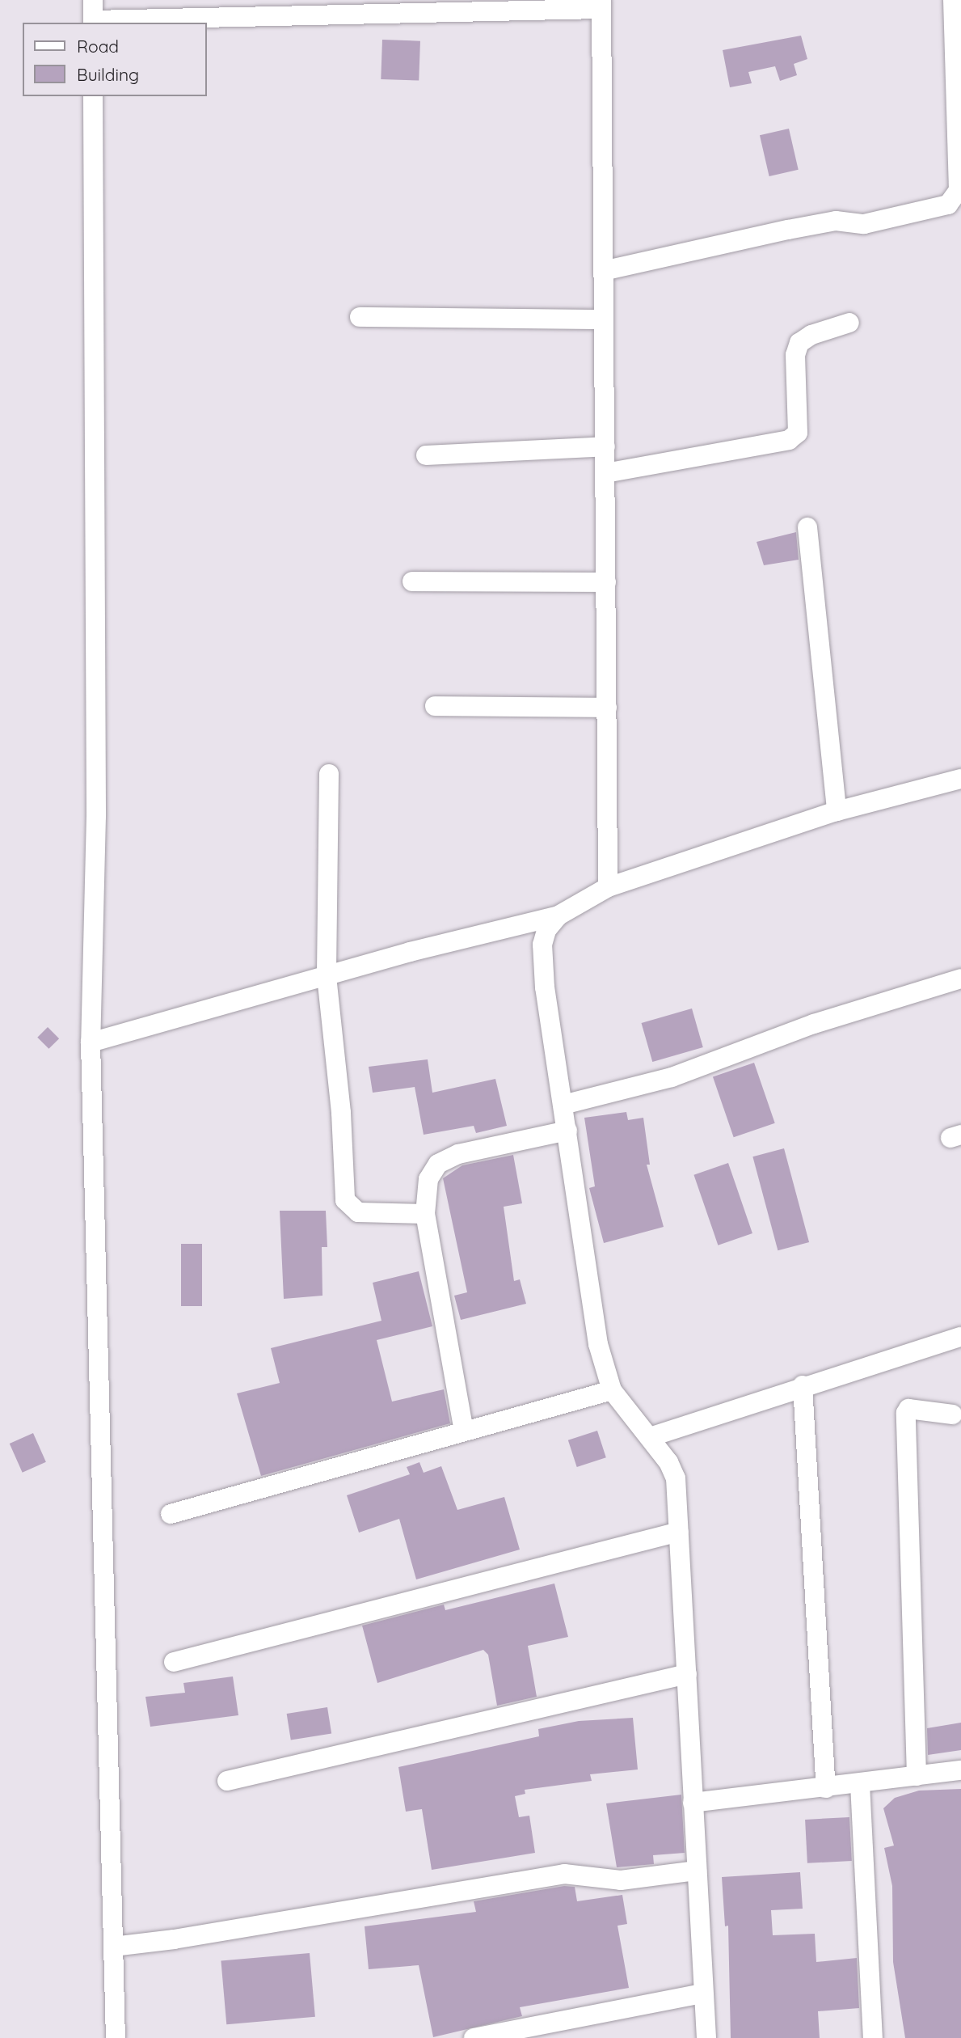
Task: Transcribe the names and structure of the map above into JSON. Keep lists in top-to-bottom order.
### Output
{
  "legend": ["Road", "Building"]
}
